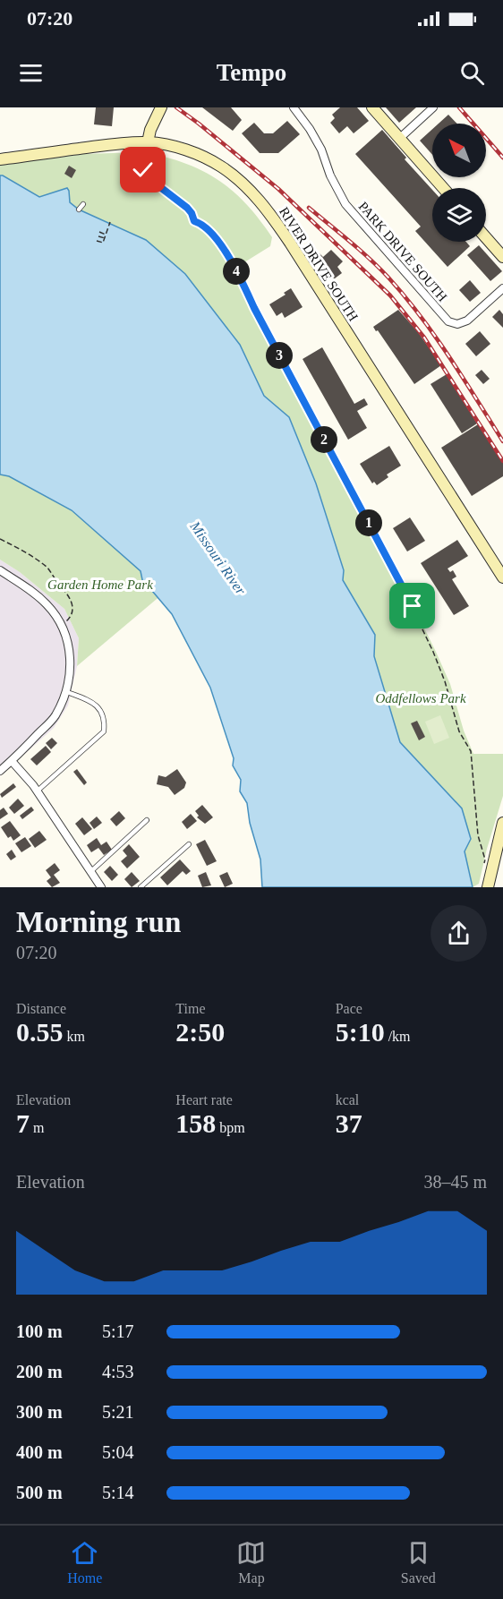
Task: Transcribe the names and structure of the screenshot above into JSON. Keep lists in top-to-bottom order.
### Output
{
  "streets": {
    "main road": ["RIVER DRIVE SOUTH"],
    "street": ["PARK DRIVE SOUTH"]
  },
  "water": ["Missouri River"],
  "parks": ["Garden Home Park", "Oddfellows Park"],
  "north": "top left",
  "page": {
    "status": "07:20",
    "header": "Tempo",
    "pins": [
      "4",
      "3",
      "2",
      "1"
    ],
    "heading": ["Morning run", "07:20"],
    "stats": [
      ["Distance", "0.55 km"],
      ["Time", "2:50"],
      ["Pace", "5:10 /km"],
      ["Elevation", "7 m"],
      ["Heart rate", "158 bpm"],
      ["kcal", "37"]
    ],
    "chart": ["Elevation", "38–45 m"],
    "list": [
      {
        "name": "100 m",
        "note": "5:17"
      },
      {
        "name": "200 m",
        "note": "4:53"
      },
      {
        "name": "300 m",
        "note": "5:21"
      },
      {
        "name": "400 m",
        "note": "5:04"
      },
      {
        "name": "500 m",
        "note": "5:14"
      }
    ],
    "tabs": ["Home", "Map", "Saved"]
  }
}
